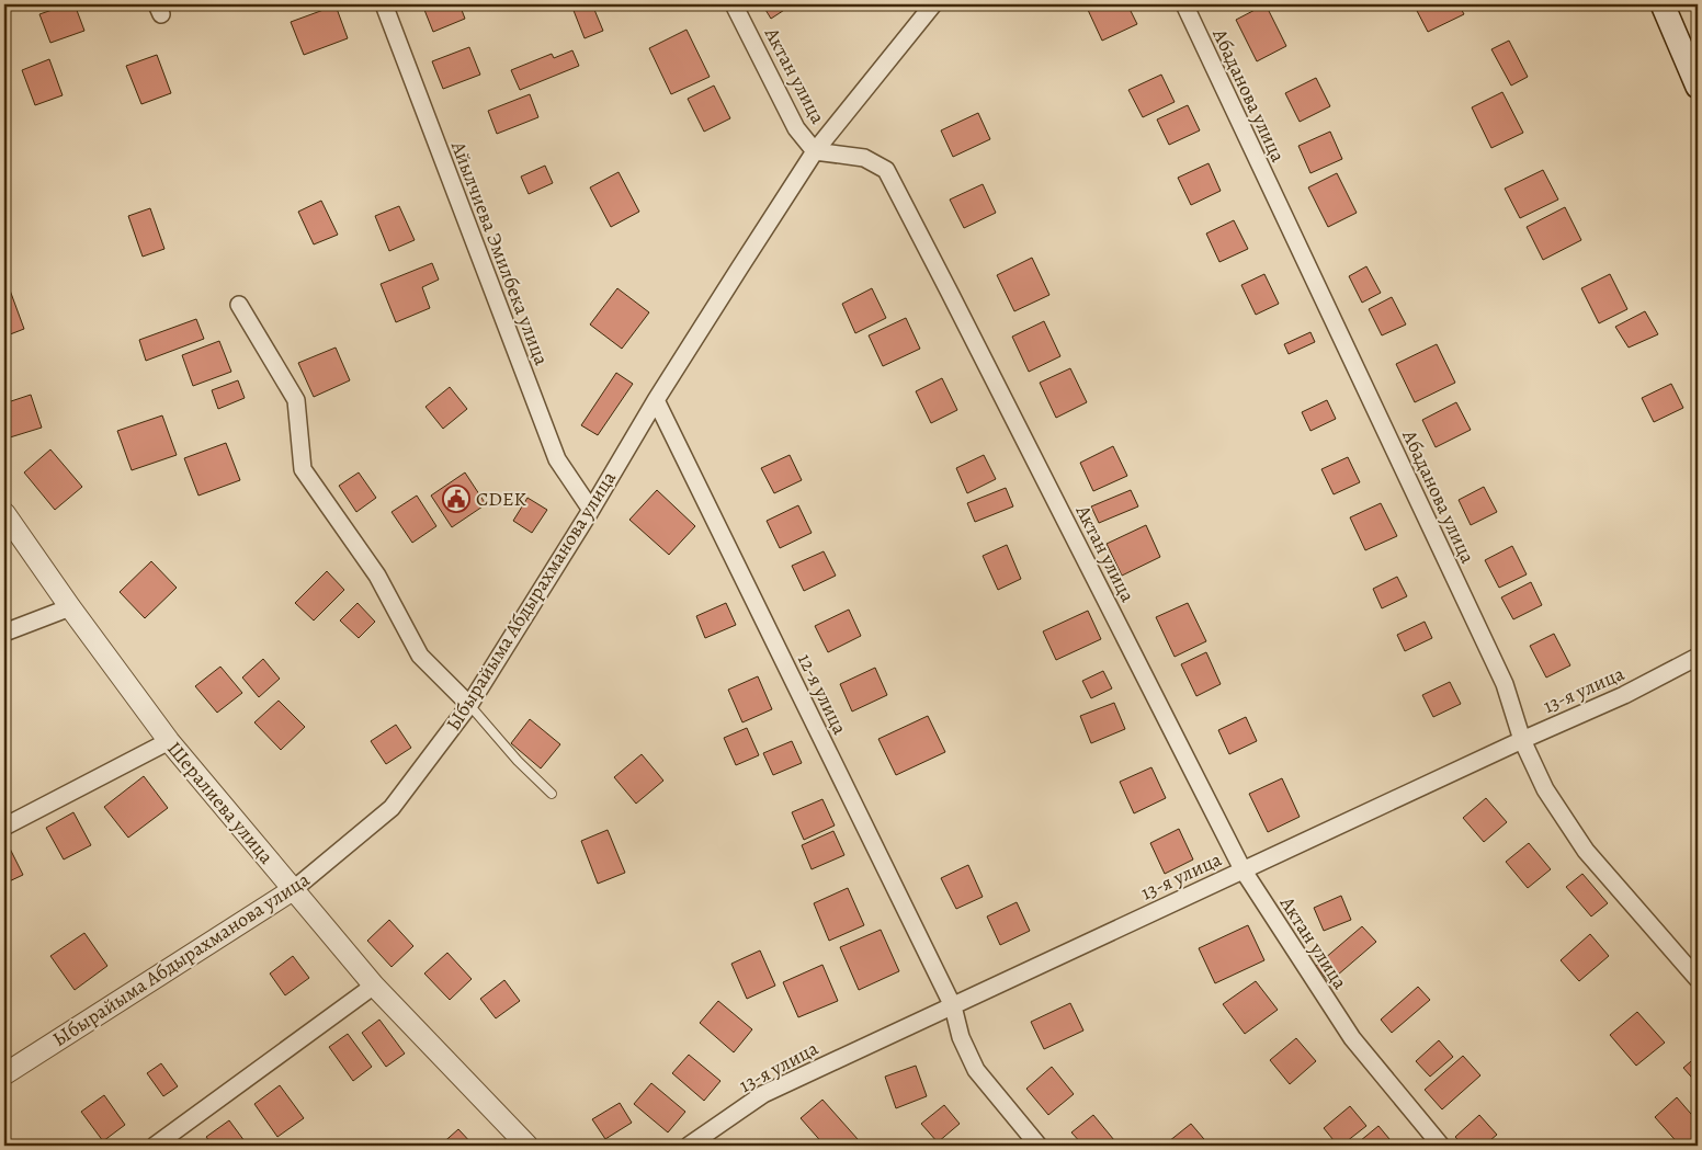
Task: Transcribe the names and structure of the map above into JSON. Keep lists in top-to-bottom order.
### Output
{
  "streets": {
    "street": [
      "Актан улица",
      "Абаданова улица",
      "Айылчиева Эмилбека улица",
      "Ыбырайыма Абдырахманова улица",
      "13-я улица",
      "12-я улица",
      "Шералиева улица"
    ]
  },
  "crossings": [
    ["Актан улица", "Ыбырайыма Абдырахманова улица"],
    ["Актан улица", "13-я улица"],
    ["Абаданова улица", "13-я улица"],
    ["Айылчиева Эмилбека улица", "Ыбырайыма Абдырахманова улица"],
    ["Ыбырайыма Абдырахманова улица", "12-я улица"],
    ["Ыбырайыма Абдырахманова улица", "Шералиева улица"],
    ["13-я улица", "12-я улица"]
  ],
  "places": {
    "public building": ["CDEK"]
  }
}
